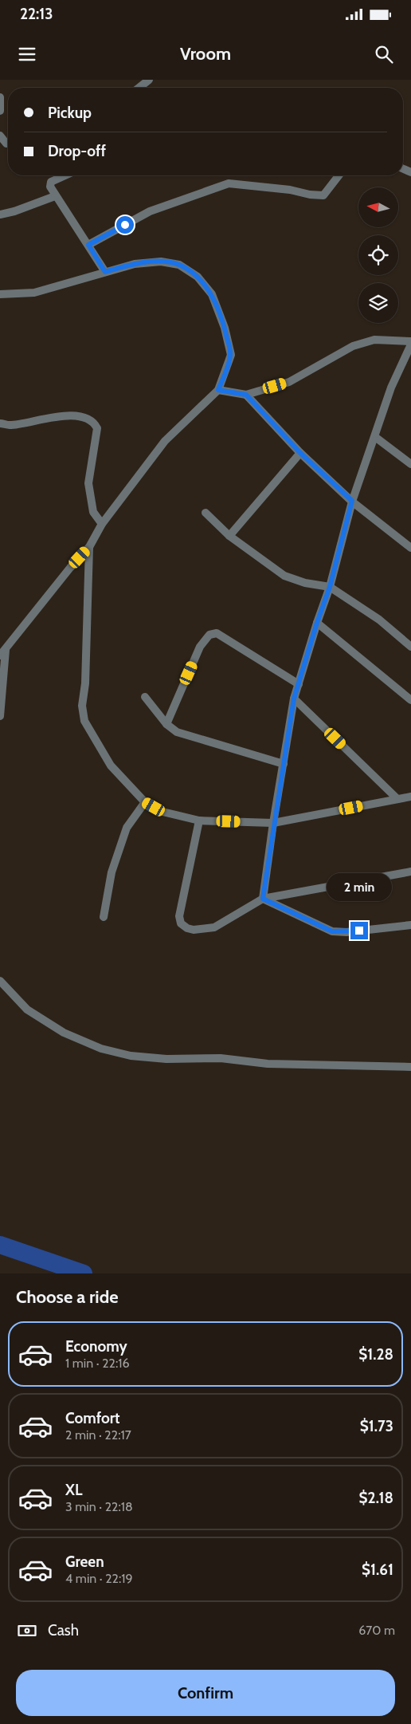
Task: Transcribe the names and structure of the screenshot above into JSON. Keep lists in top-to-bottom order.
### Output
{
  "north": "left",
  "page": {
    "status": "22:13",
    "header": "Vroom",
    "banner": ["Pickup", "Drop-off"],
    "bubble": "2 min",
    "heading": "Choose a ride",
    "list": [
      {
        "name": "Economy",
        "note": "1 min · 22:16",
        "value": "$1.28"
      },
      {
        "name": "Comfort",
        "note": "2 min · 22:17",
        "value": "$1.73"
      },
      {
        "name": "XL",
        "note": "3 min · 22:18",
        "value": "$2.18"
      },
      {
        "name": "Green",
        "note": "4 min · 22:19",
        "value": "$1.61"
      }
    ],
    "pay": ["Cash", "670 m"],
    "buttons": "Confirm"
  }
}
